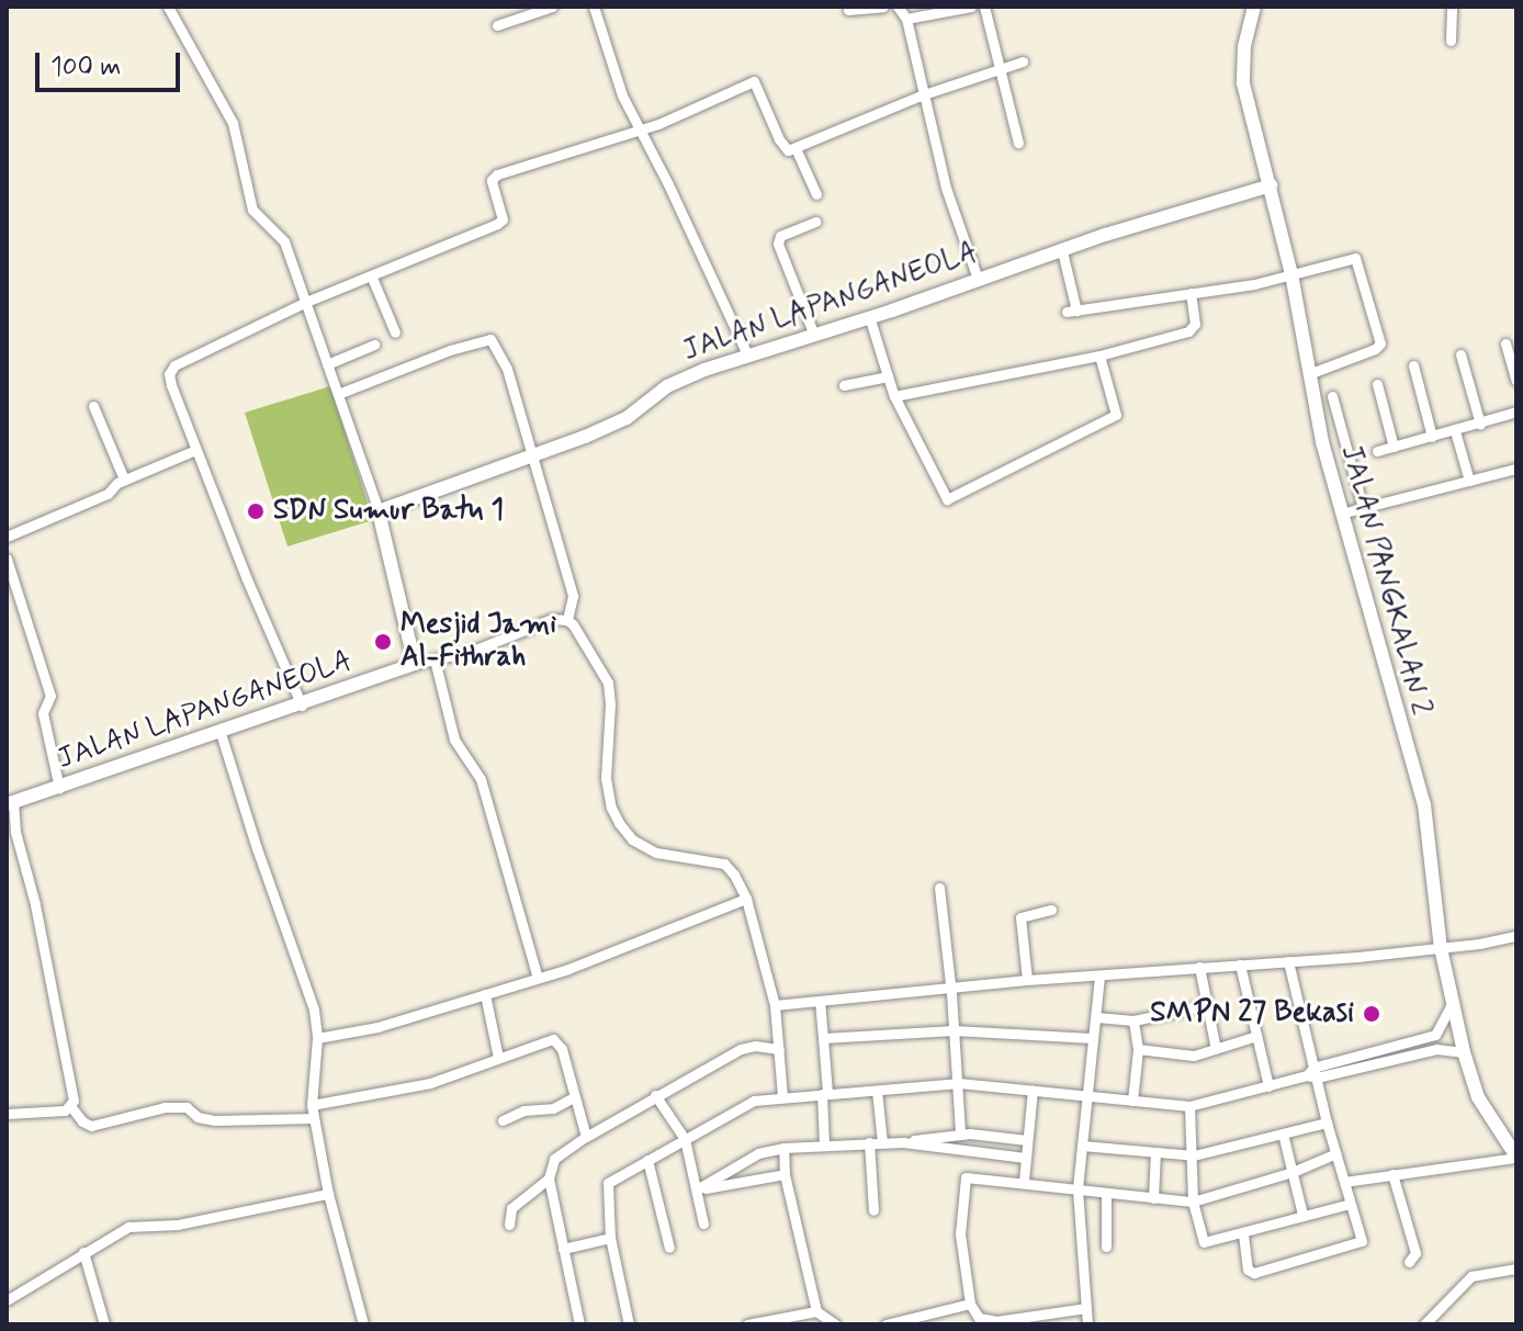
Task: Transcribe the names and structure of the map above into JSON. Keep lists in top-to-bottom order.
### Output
{
  "streets": {
    "street": ["JALAN LAPANGANEOLA", "JALAN PANGKALAN 2"]
  },
  "crossings": [
    ["JALAN LAPANGANEOLA", "JALAN PANGKALAN 2"]
  ],
  "places": ["SDN Sumur Batu 1", "Mesjid Jami Al-Fithrah", "SMPN 27 Bekasi"],
  "scale_bar": "100 m"
}
